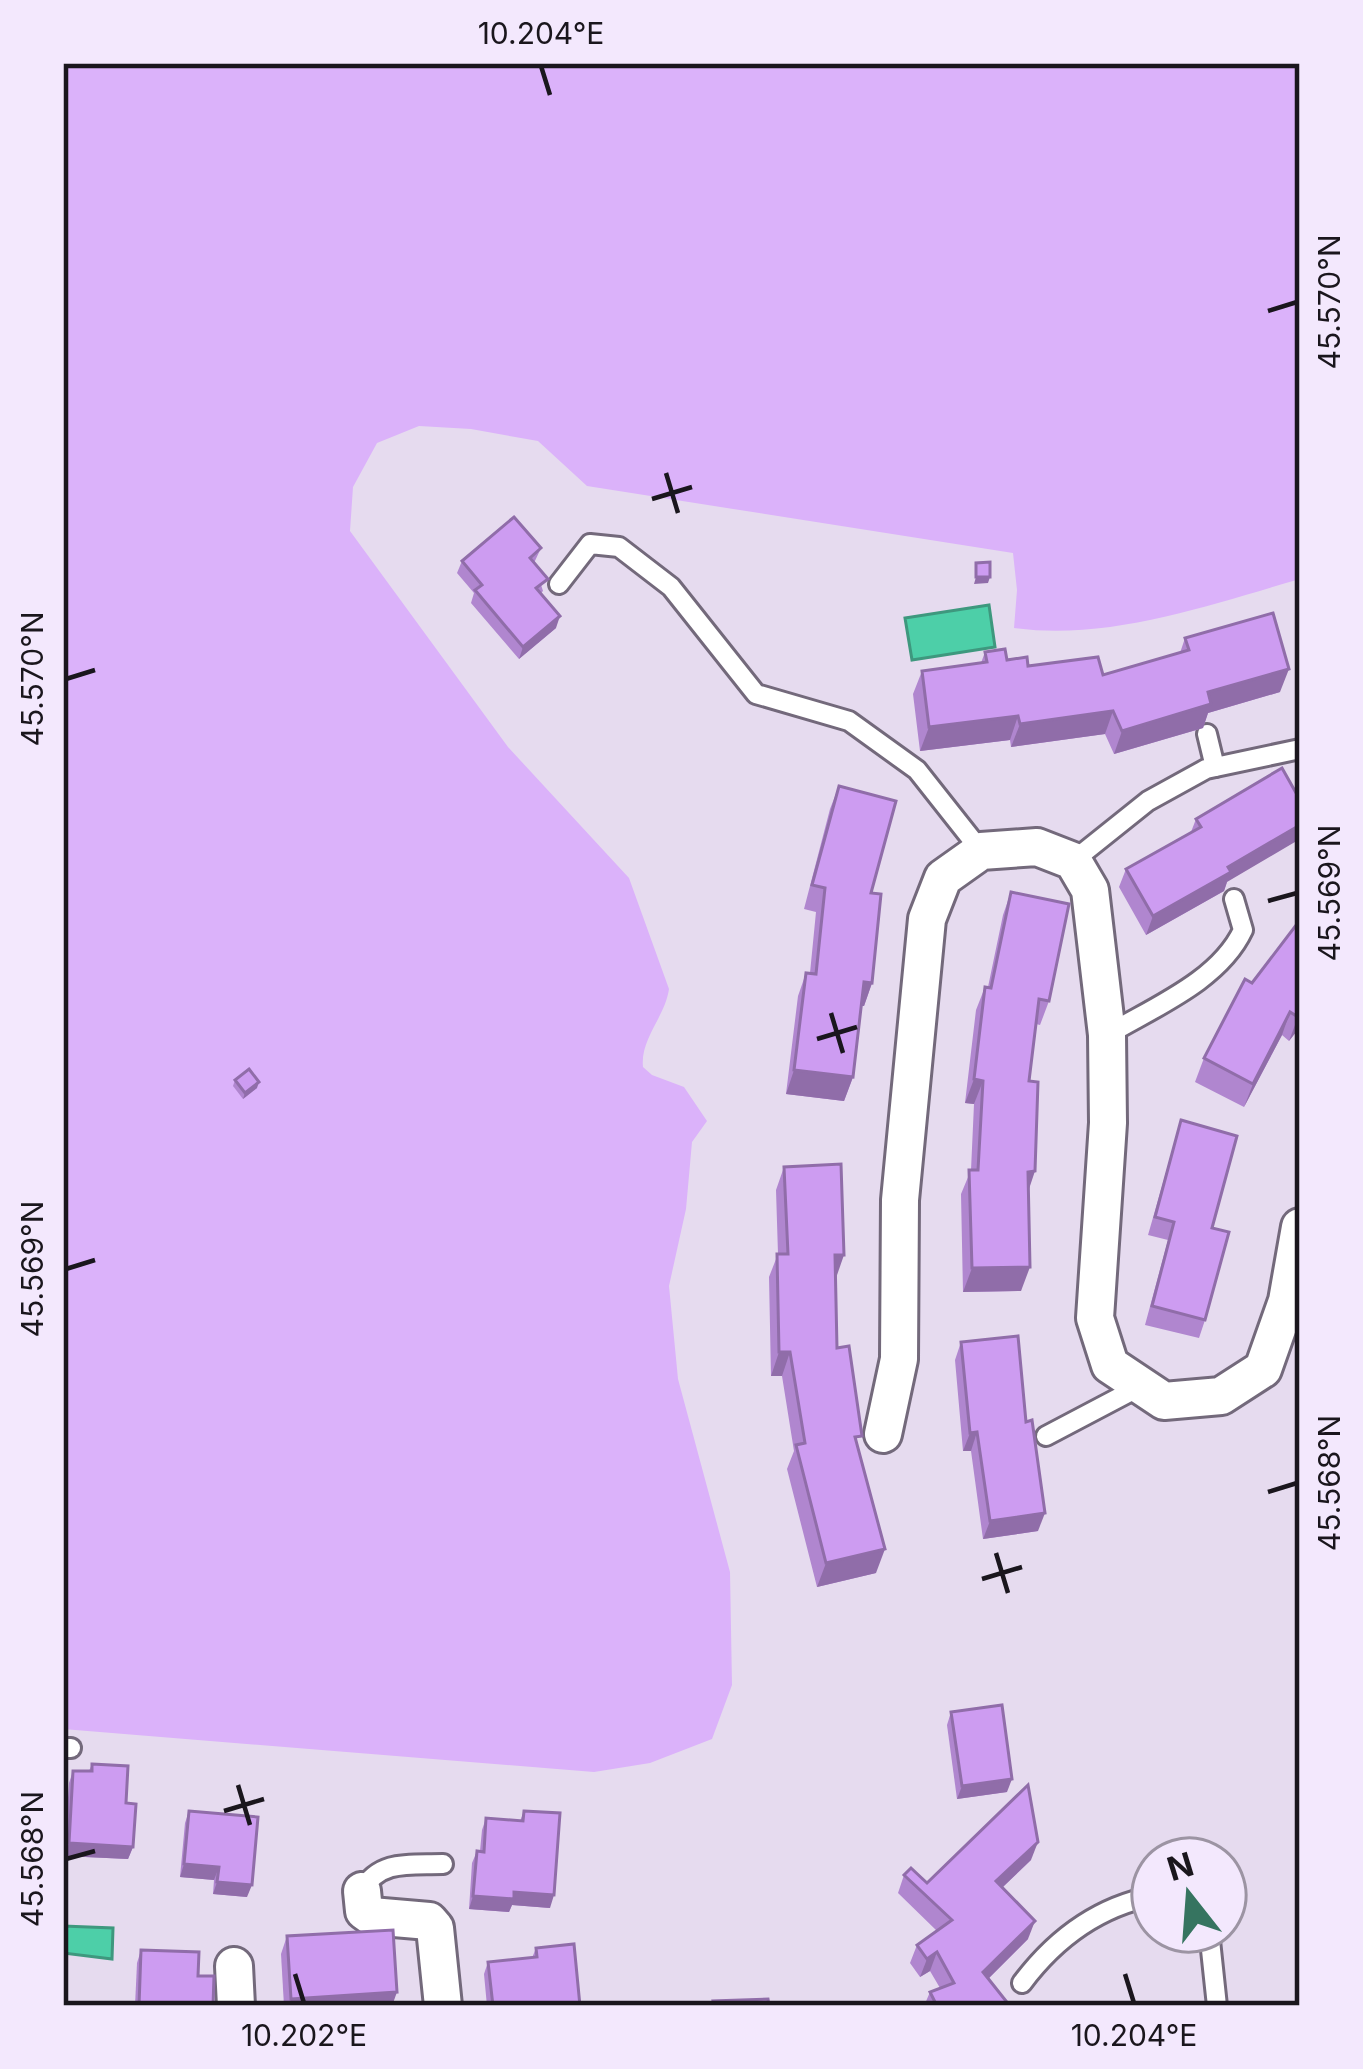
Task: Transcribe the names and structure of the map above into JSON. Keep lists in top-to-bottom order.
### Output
{
  "north": "top",
  "coordinates": [
    "10.204°E",
    "45.570°N",
    "45.569°N",
    "45.568°N",
    "10.202°E"
  ]
}
